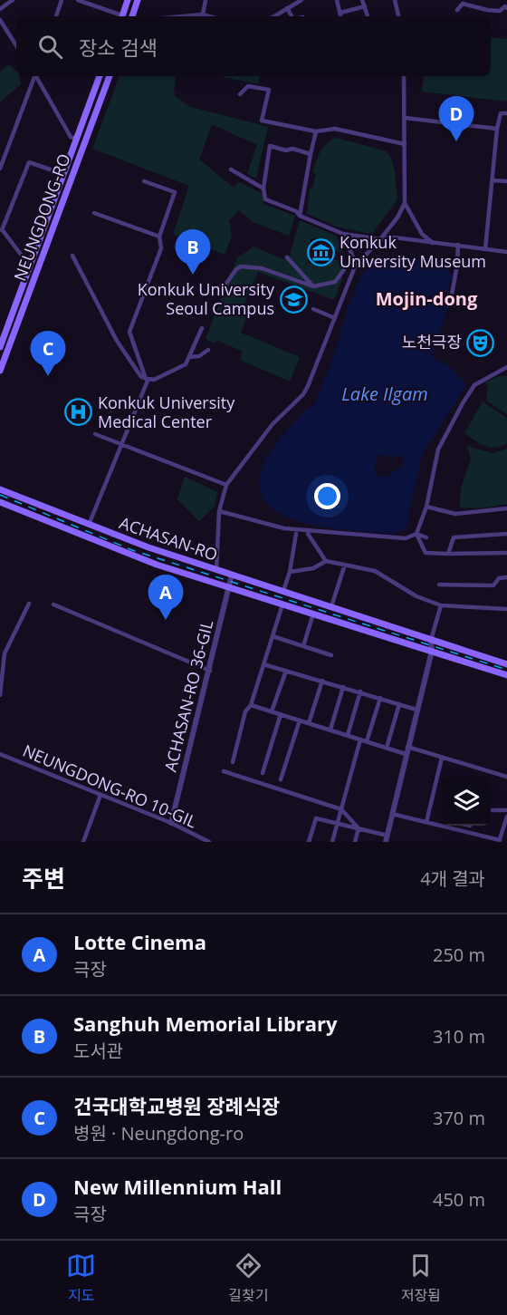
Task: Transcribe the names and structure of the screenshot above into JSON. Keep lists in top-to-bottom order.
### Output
{
  "streets": {
    "main road": ["NEUNGDONG-RO", "ACHASAN-RO"],
    "street": ["ACHASAN-RO 36-GIL", "NEUNGDONG-RO 10-GIL"]
  },
  "crossings": [
    ["ACHASAN-RO", "ACHASAN-RO 36-GIL"],
    ["ACHASAN-RO 36-GIL", "NEUNGDONG-RO 10-GIL"]
  ],
  "districts": ["Mojin-dong"],
  "water": ["Lake Ilgam"],
  "places": {
    "museum": ["Konkuk University Museum"],
    "school or university": ["Konkuk University Seoul Campus"],
    "theatre": ["노천극장"],
    "hospital": ["Konkuk University Medical Center"]
  },
  "page": {
    "search": "장소 검색",
    "pins": [
      "D",
      "B",
      "C",
      "A"
    ],
    "heading": ["주변", "4개 결과"],
    "list": [
      {
        "mark": "A",
        "name": "Lotte Cinema",
        "note": "극장",
        "value": "250 m"
      },
      {
        "mark": "B",
        "name": "Sanghuh Memorial Library",
        "note": "도서관",
        "value": "310 m"
      },
      {
        "mark": "C",
        "name": "건국대학교병원 장례식장",
        "note": "병원 · Neungdong-ro",
        "value": "370 m"
      },
      {
        "mark": "D",
        "name": "New Millennium Hall",
        "note": "극장",
        "value": "450 m"
      }
    ],
    "nav": ["지도", "길찾기", "저장됨"]
  }
}
